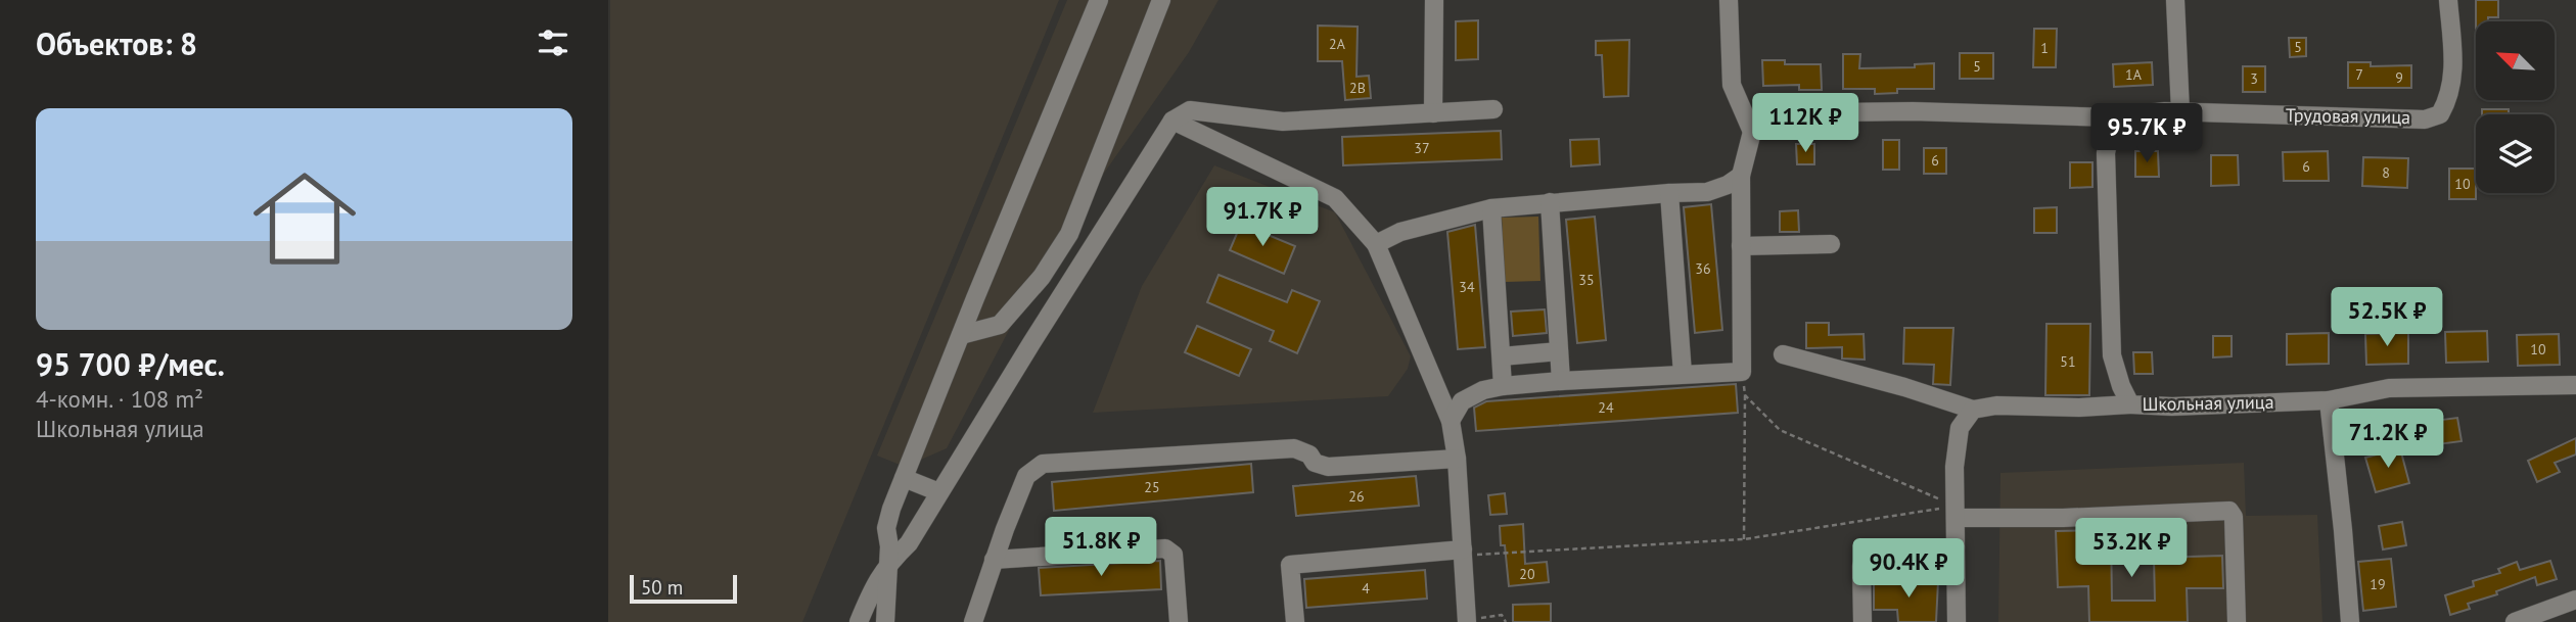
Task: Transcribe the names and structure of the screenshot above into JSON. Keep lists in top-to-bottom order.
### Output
{
  "streets": {
    "street": ["Трудовая улица", "Школьная улица"]
  },
  "house_numbers": [
    "2А",
    "5",
    "1",
    "5",
    "1А",
    "7",
    "9",
    "3",
    "2В",
    "37",
    "6",
    "6",
    "8",
    "10",
    "36",
    "35",
    "34",
    "10",
    "51",
    "24",
    "25",
    "26",
    "20",
    "19",
    "4"
  ],
  "scale_bar": "50 m",
  "north": "top left",
  "page": {
    "heading": "Объектов: 8",
    "list": [
      {
        "name": "95 700 ₽/мес.",
        "note": "4-комн. · 108 m² · Школьная улица"
      }
    ],
    "price": [
      "112K ₽",
      "95.7K ₽",
      "91.7K ₽",
      "52.5K ₽",
      "71.2K ₽",
      "51.8K ₽",
      "53.2K ₽",
      "90.4K ₽"
    ],
    "scale": "50 m"
  }
}
